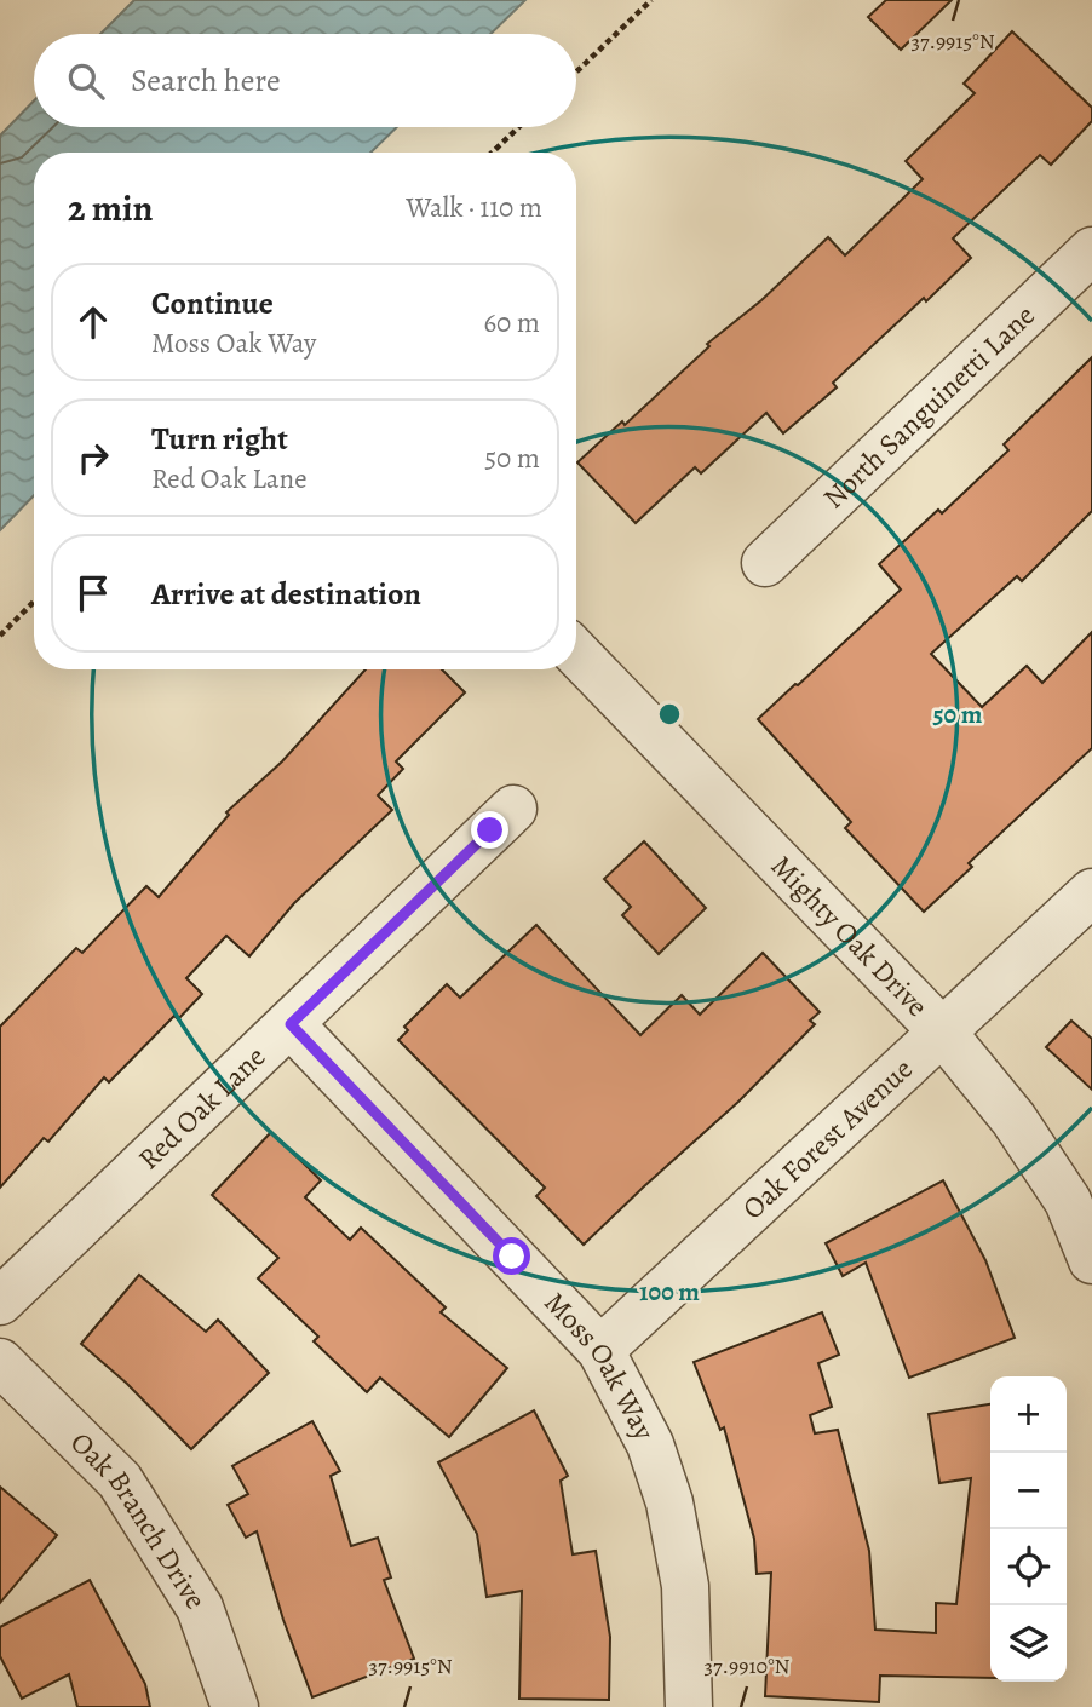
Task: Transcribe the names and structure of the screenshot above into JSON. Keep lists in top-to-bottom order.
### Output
{
  "streets": {
    "street": [
      "North Sanguinetti Lane",
      "Mighty Oak Drive",
      "Red Oak Lane",
      "Oak Forest Avenue",
      "Moss Oak Way",
      "Oak Branch Drive"
    ]
  },
  "crossings": [
    ["Mighty Oak Drive", "Oak Forest Avenue"],
    ["Red Oak Lane", "Moss Oak Way"],
    ["Oak Forest Avenue", "Moss Oak Way"]
  ],
  "page": {
    "search": "Search here",
    "heading": ["2 min", "Walk · 110 m"],
    "list": [
      ["Continue", "Moss Oak Way", "60 m"],
      ["Turn right", "Red Oak Lane", "50 m"],
      "Arrive at destination"
    ],
    "map_buttons": ["+", "−"]
  },
  "coordinates": ["37.9915°N", "37.9910°N"],
  "rings": ["50 m", "100 m"]
}
